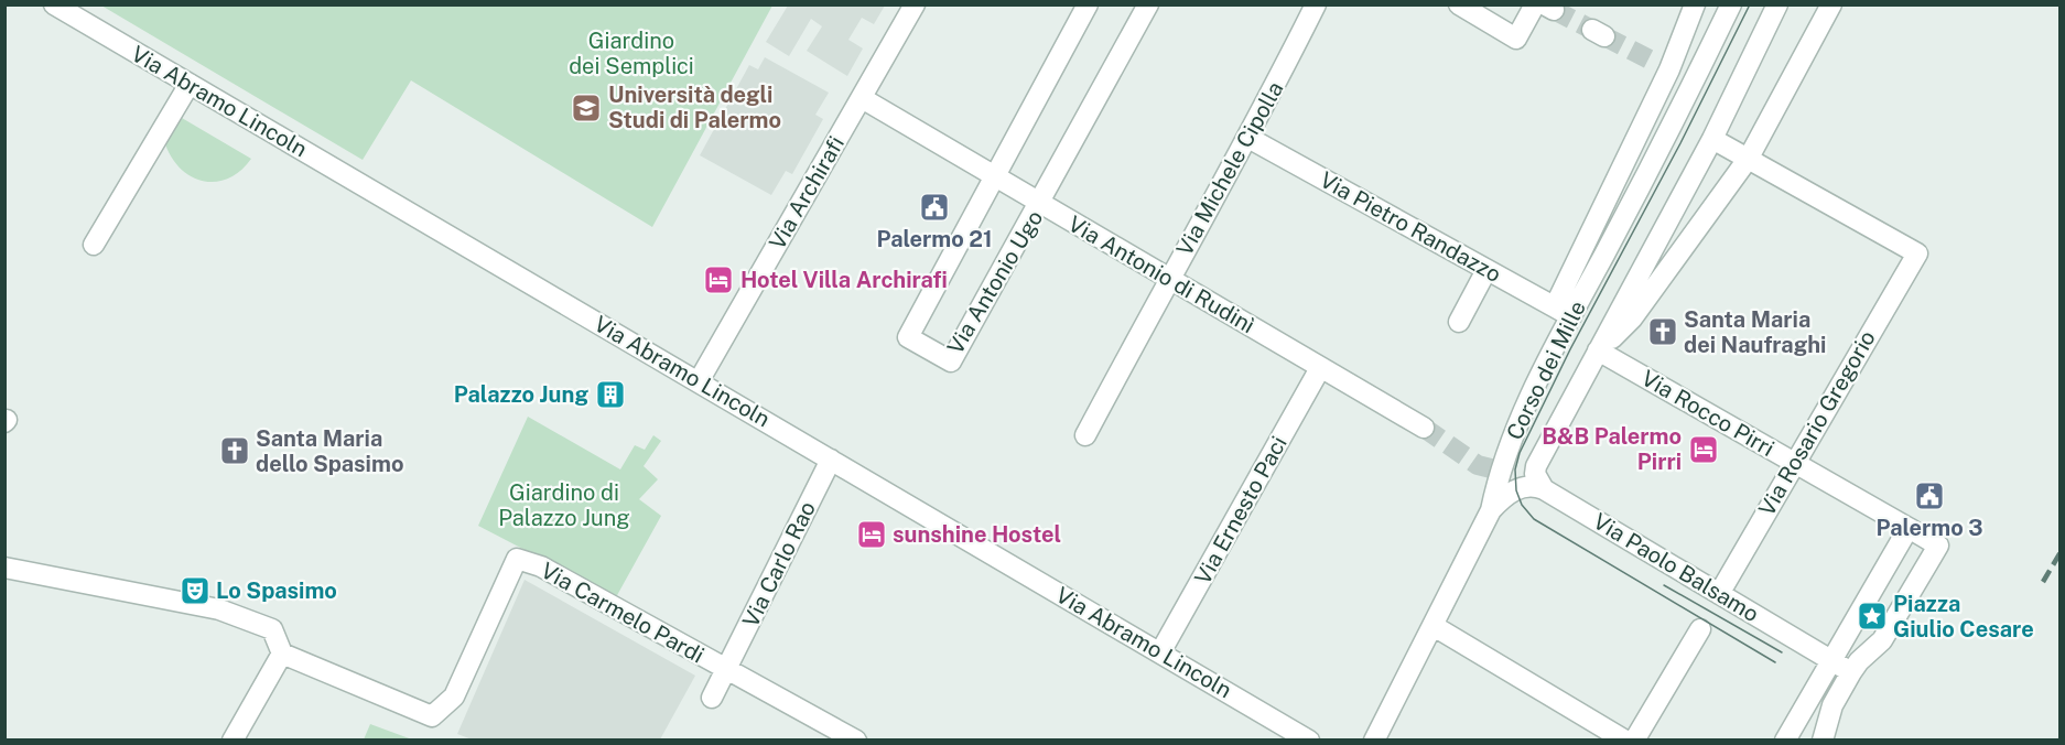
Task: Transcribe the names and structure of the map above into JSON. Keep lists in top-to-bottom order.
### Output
{
  "streets": {
    "street": [
      "Via Abramo Lincoln",
      "Via Michele Cipolla",
      "Via Archirafi",
      "Via Pietro Randazzo",
      "Via Antonio di Rudinì",
      "Via Antonio Ugo",
      "Corso dei Mille",
      "Via Rocco Pirri",
      "Via Rosario Gregorio",
      "Via Ernesto Paci",
      "Via Carlo Rao",
      "Via Paolo Balsamo",
      "Via Carmelo Pardi"
    ]
  },
  "crossings": [
    ["Via Abramo Lincoln", "Via Archirafi"],
    ["Via Abramo Lincoln", "Via Ernesto Paci"],
    ["Via Abramo Lincoln", "Via Carlo Rao"],
    ["Via Michele Cipolla", "Via Pietro Randazzo"],
    ["Via Michele Cipolla", "Via Antonio di Rudinì"],
    ["Via Archirafi", "Via Antonio di Rudinì"],
    ["Via Pietro Randazzo", "Corso dei Mille"],
    ["Via Antonio di Rudinì", "Via Antonio Ugo"],
    ["Via Antonio di Rudinì", "Via Ernesto Paci"],
    ["Corso dei Mille", "Via Rocco Pirri"],
    ["Corso dei Mille", "Via Rosario Gregorio"],
    ["Corso dei Mille", "Via Paolo Balsamo"],
    ["Via Rocco Pirri", "Via Rosario Gregorio"],
    ["Via Rocco Pirri", "Via Paolo Balsamo"],
    ["Via Rosario Gregorio", "Via Paolo Balsamo"],
    ["Via Carlo Rao", "Via Carmelo Pardi"]
  ],
  "parks": ["Giardino dei Semplici", "Giardino di Palazzo Jung"],
  "places": {
    "school or university": ["Università degli Studi di Palermo"],
    "public building": ["Palermo 21", "Palermo 3"],
    "hotel": ["Hotel Villa Archirafi", "B&B Palermo Pirri", "sunshine Hostel"],
    "church": ["Santa Maria dei Naufraghi", "Santa Maria dello Spasimo"],
    "building": ["Palazzo Jung"],
    "theatre": ["Lo Spasimo"],
    "place": ["Piazza Giulio Cesare"]
  }
}
